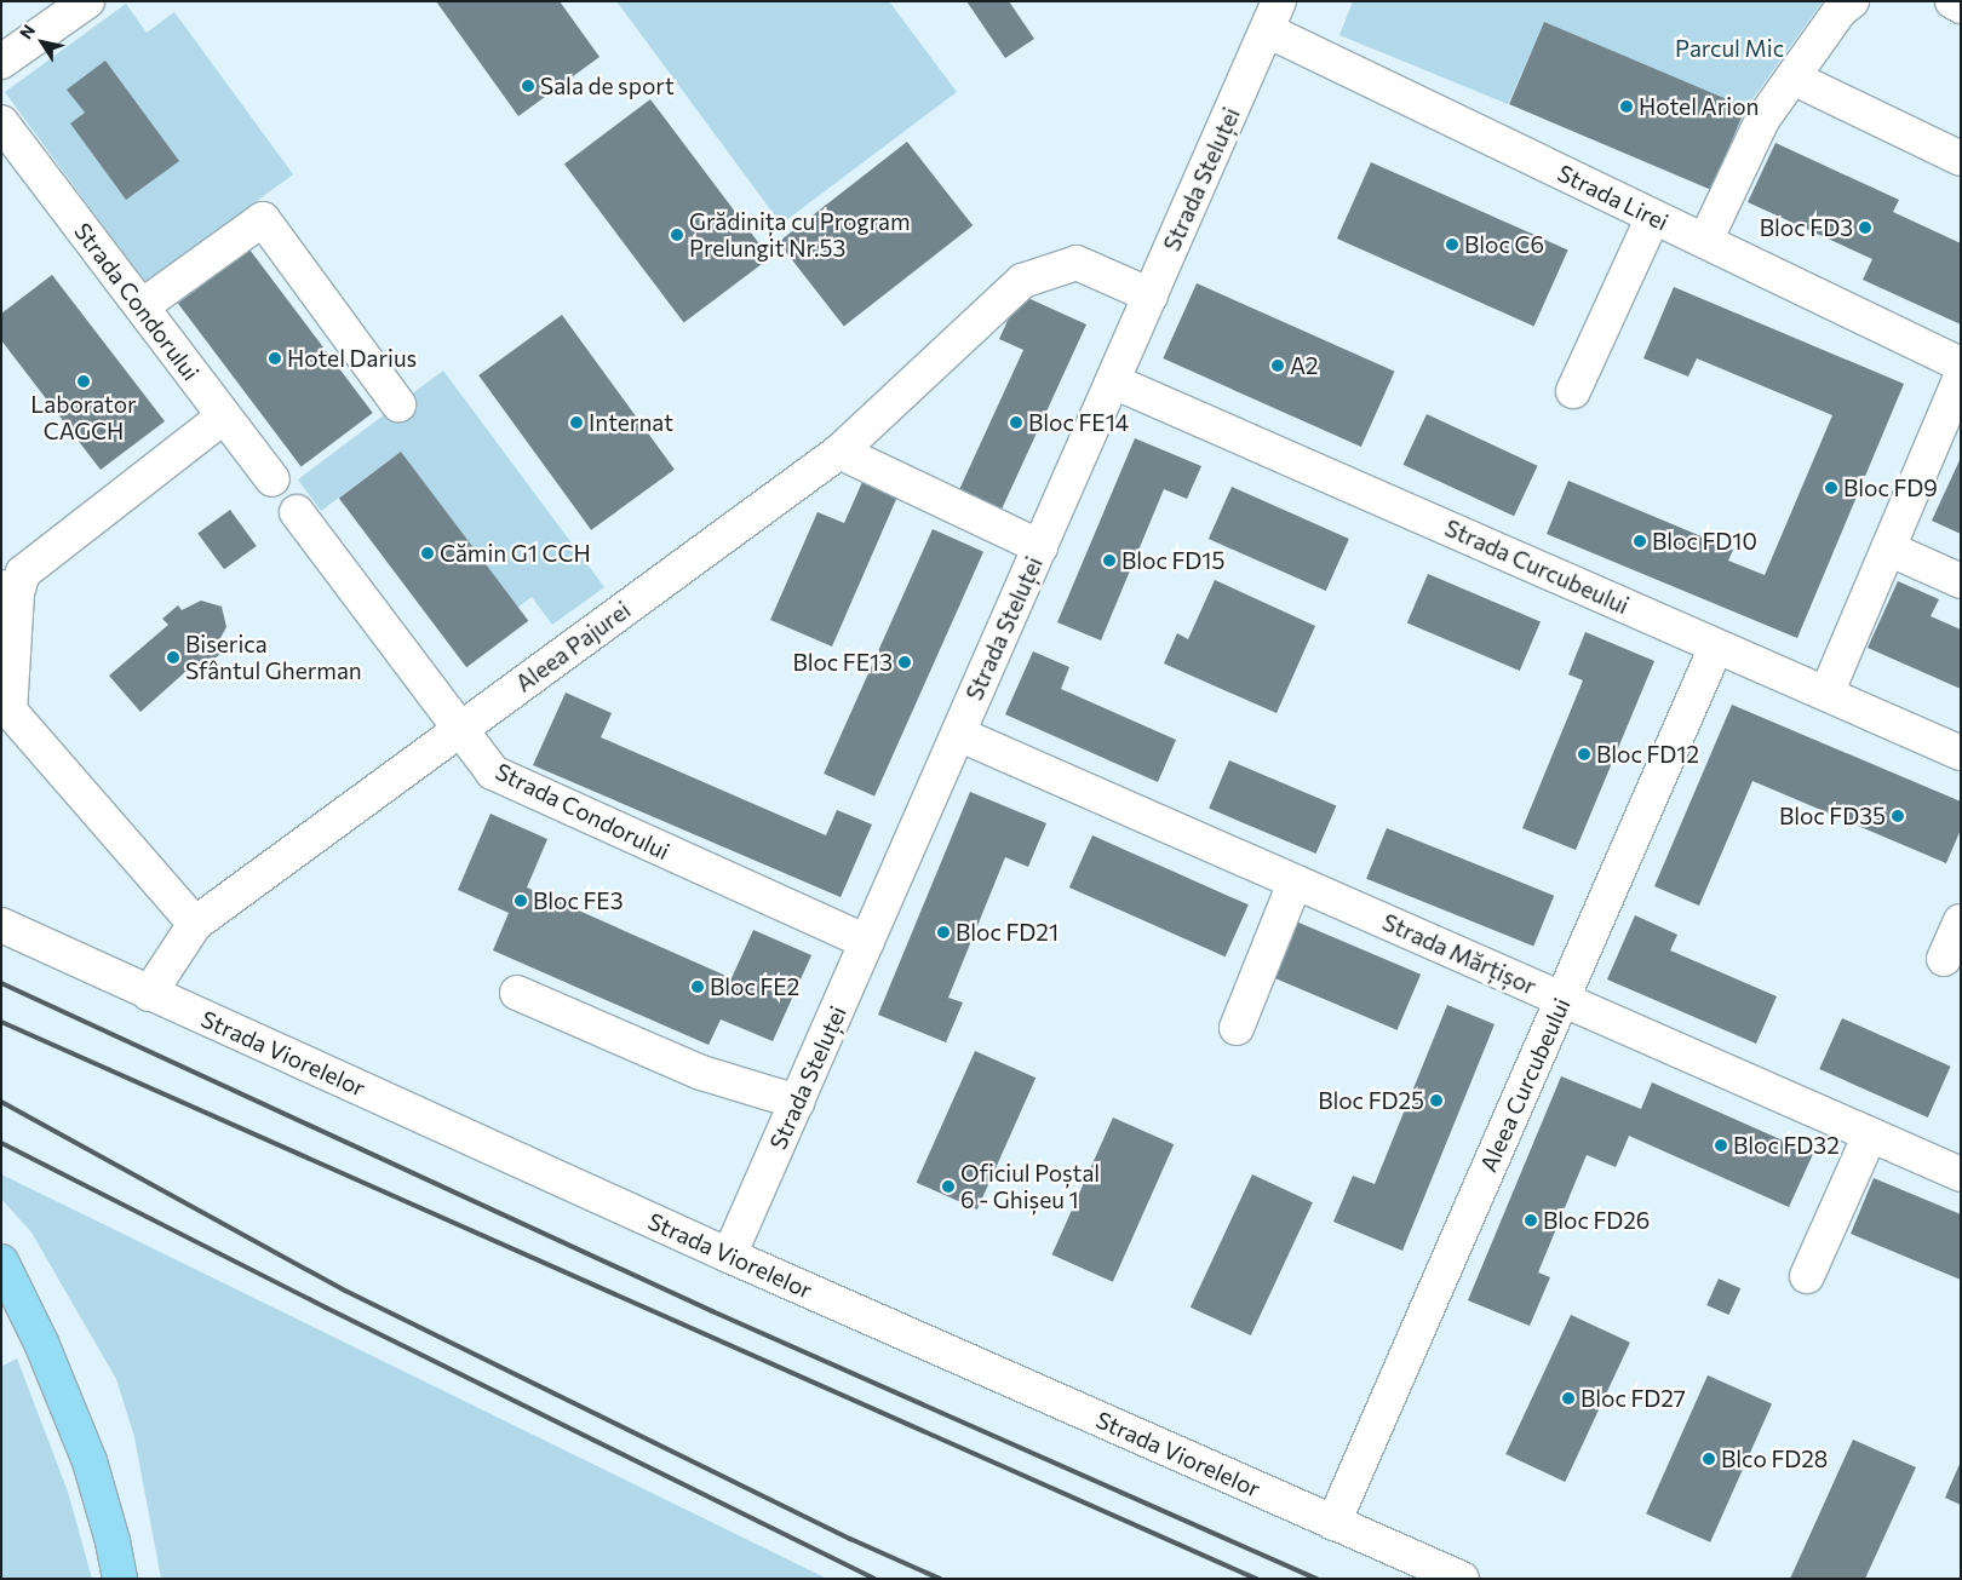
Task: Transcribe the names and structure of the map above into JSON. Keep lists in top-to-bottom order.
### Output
{
  "streets": {
    "street": [
      "Strada Steluței",
      "Strada Lirei",
      "Strada Condorului",
      "Strada Curcubeului",
      "Aleea Pajurei",
      "Strada Mărțișor",
      "Strada Viorelelor",
      "Aleea Curcubeului"
    ]
  },
  "crossings": [
    ["Strada Steluței", "Strada Lirei"],
    ["Strada Steluței", "Strada Condorului"],
    ["Strada Steluței", "Strada Curcubeului"],
    ["Strada Steluței", "Aleea Pajurei"],
    ["Strada Steluței", "Strada Mărțișor"],
    ["Strada Steluței", "Strada Viorelelor"],
    ["Strada Condorului", "Aleea Pajurei"],
    ["Strada Curcubeului", "Aleea Curcubeului"],
    ["Aleea Pajurei", "Strada Viorelelor"],
    ["Strada Mărțișor", "Aleea Curcubeului"],
    ["Strada Viorelelor", "Aleea Curcubeului"]
  ],
  "parks": ["Parcul Mic"],
  "places": [
    "Sala de sport",
    "Hotel Arion",
    "Bloc FD3",
    "Grădinița cu Program Prelungit Nr.53",
    "Bloc C6",
    "Hotel Darius",
    "A2",
    "Laborator CAGCH",
    "Internat",
    "Bloc FE14",
    "Bloc FD9",
    "Bloc FD10",
    "Cămin G1 CCH",
    "Bloc FD15",
    "Biserica Sfântul Gherman",
    "Bloc FE13",
    "Bloc FD12",
    "Bloc FD35",
    "Bloc FE3",
    "Bloc FD21",
    "Bloc FE2",
    "Bloc FD25",
    "Bloc FD32",
    "Oficiul Poștal 6 - Ghișeu 1",
    "Bloc FD26",
    "Bloc FD27",
    "Blco FD28"
  ],
  "north": "top left"
}
